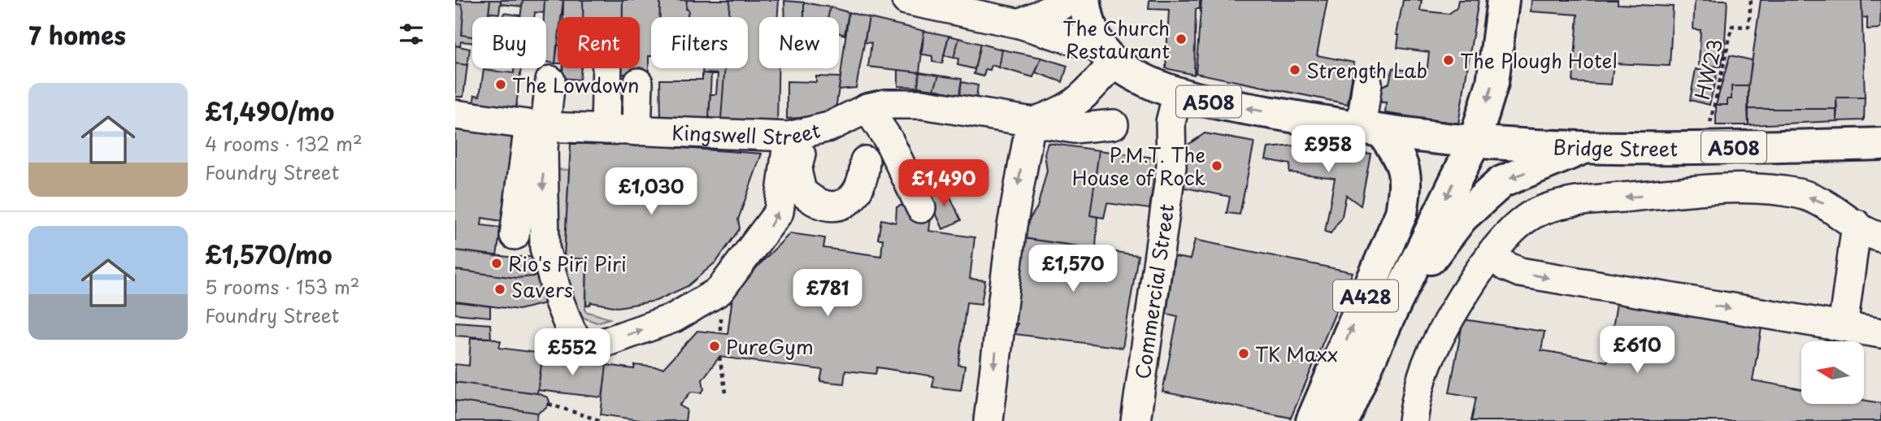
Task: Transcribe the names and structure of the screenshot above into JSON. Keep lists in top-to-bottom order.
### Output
{
  "streets": {
    "highway": ["A508", "Bridge Street", "A428"],
    "street": ["Kingswell Street", "Commercial Street"],
    "path": ["HW23"]
  },
  "crossings": [
    ["Kingswell Street", "Bridge Street"],
    ["Bridge Street", "Commercial Street"],
    ["Bridge Street", "A428"]
  ],
  "places": [
    "The Church Restaurant",
    "The Plough Hotel",
    "Strength Lab",
    "The Lowdown",
    "P.M.T. The House of Rock",
    "Rio's Piri Piri",
    "Savers",
    "PureGym",
    "TK Maxx"
  ],
  "north": "left",
  "page": {
    "heading": "7 homes",
    "chip": [
      "Buy",
      "Rent",
      "Filters",
      "New"
    ],
    "list": [
      {
        "name": "£1,490/mo",
        "note": "4 rooms · 132 m² · Foundry Street"
      },
      {
        "name": "£1,570/mo",
        "note": "5 rooms · 153 m² · Foundry Street"
      }
    ],
    "price": [
      "£958",
      "£1,490",
      "£1,030",
      "£1,570",
      "£781",
      "£610",
      "£552"
    ]
  }
}
